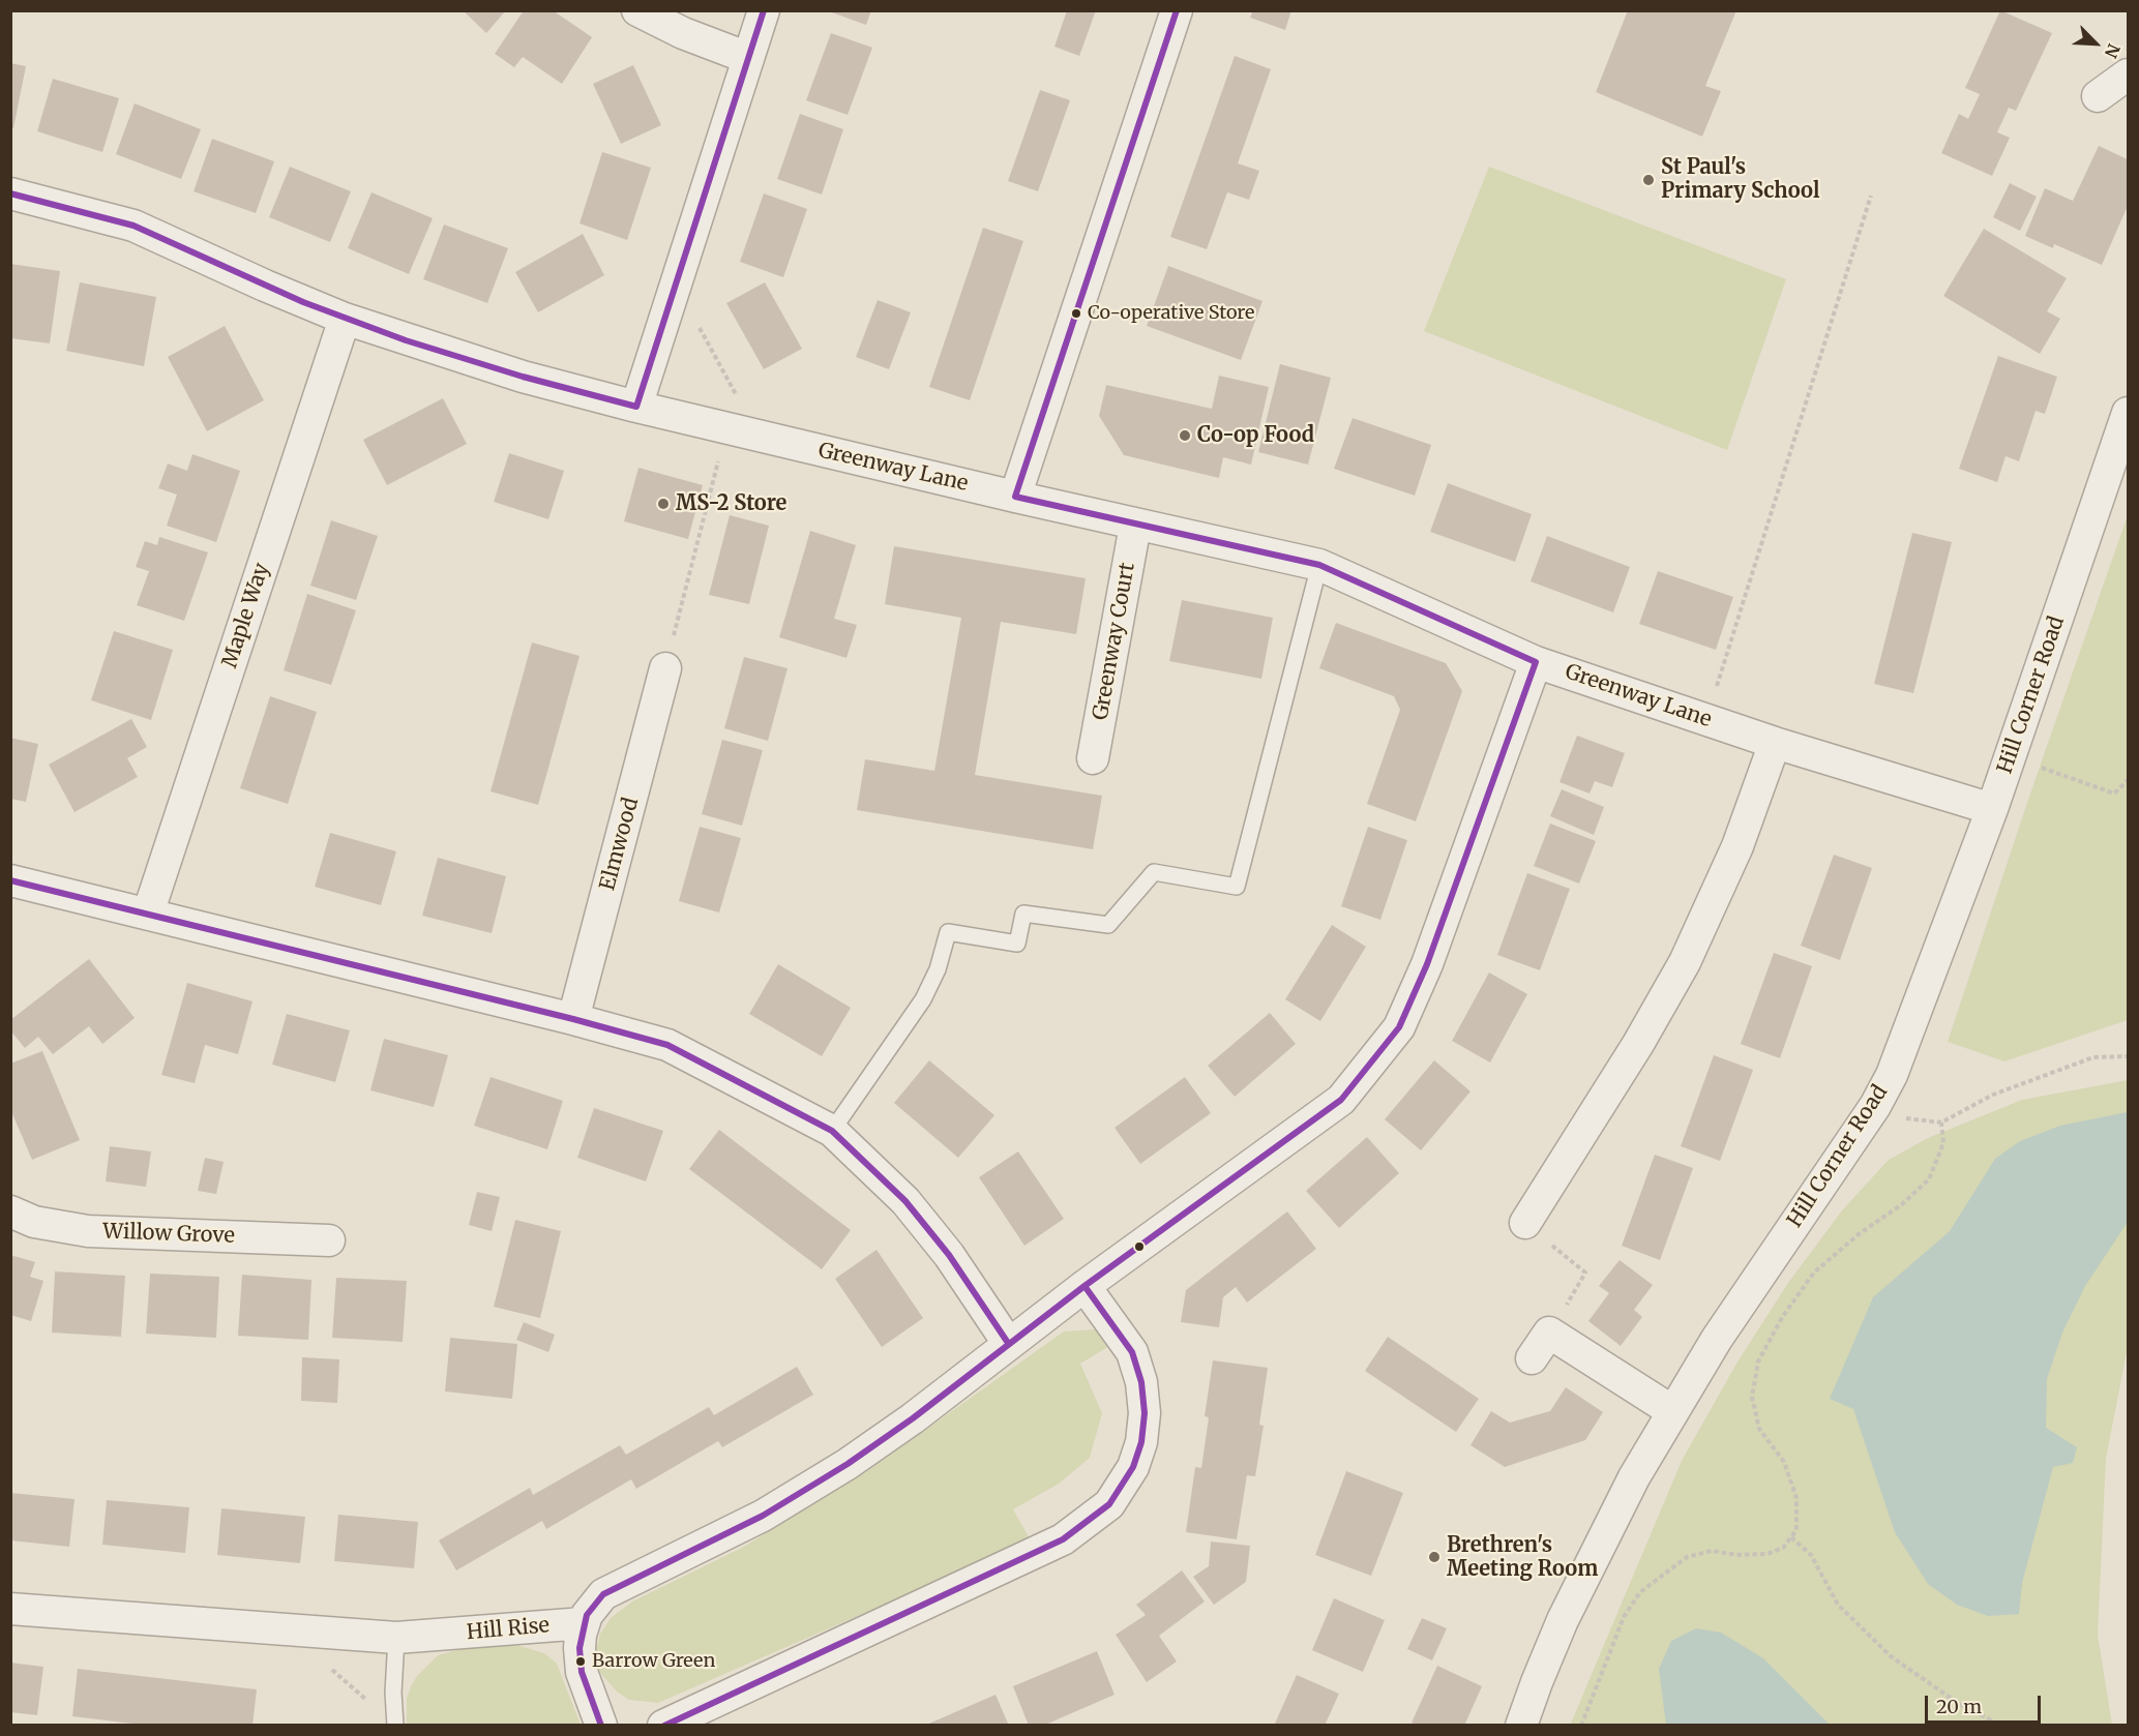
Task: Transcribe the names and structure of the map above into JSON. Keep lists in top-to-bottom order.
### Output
{
  "streets": {
    "street": [
      "Greenway Lane",
      "Maple Way",
      "Greenway Court",
      "Hill Corner Road",
      "Elmwood",
      "Willow Grove",
      "Hill Rise"
    ]
  },
  "crossings": [
    ["Greenway Lane", "Maple Way"],
    ["Greenway Lane", "Greenway Court"],
    ["Greenway Lane", "Hill Corner Road"]
  ],
  "places": [
    "St Paul's Primary School",
    "Co-operative Store",
    "Co-op Food",
    "MS-2 Store",
    "Brethren's Meeting Room",
    "Barrow Green"
  ],
  "scale_bar": "20 m",
  "north": "bottom right"
}
